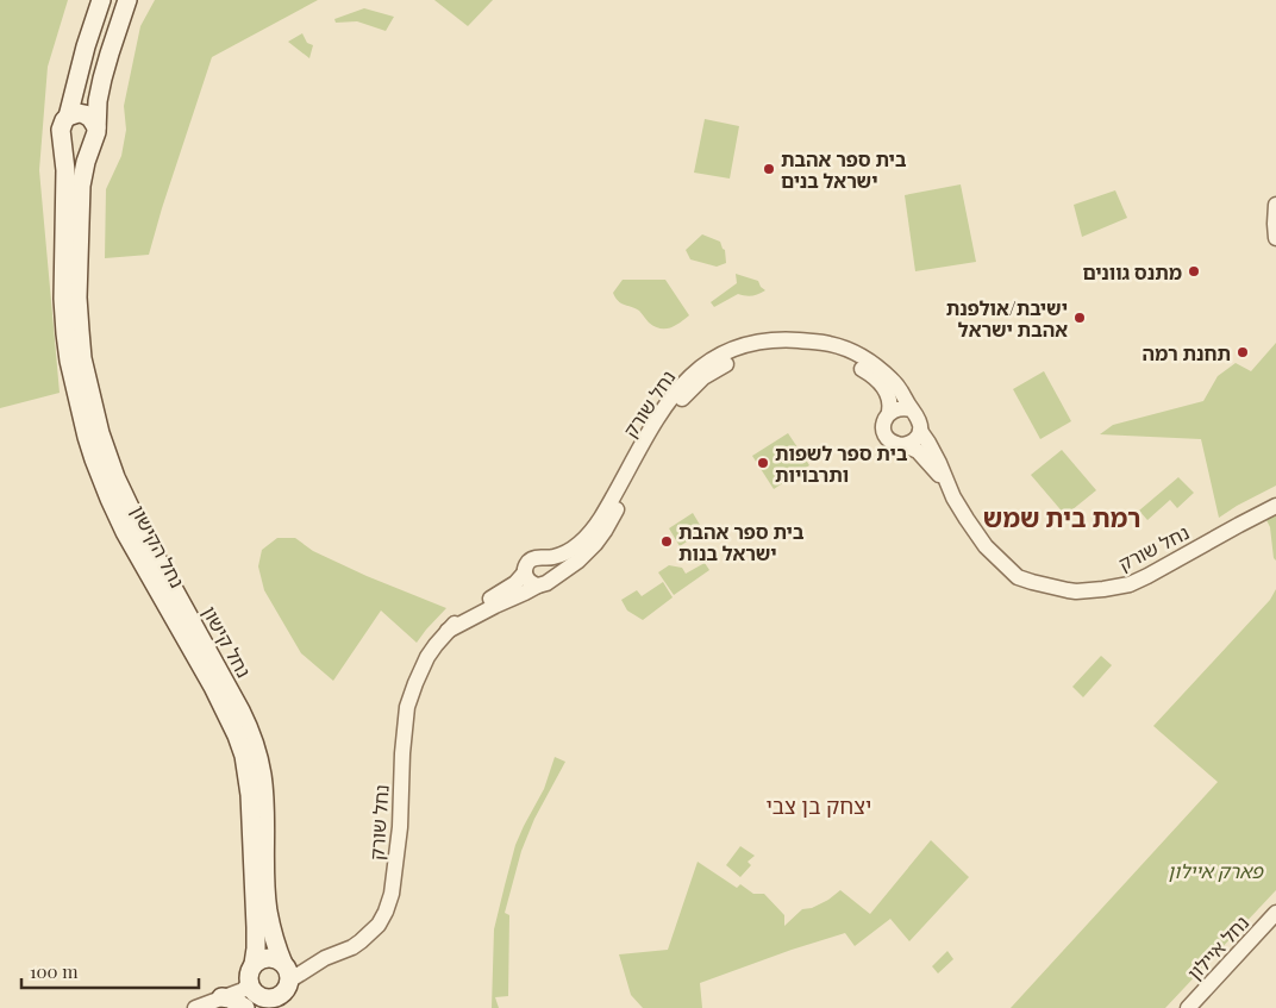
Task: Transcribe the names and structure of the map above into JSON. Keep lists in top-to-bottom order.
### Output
{
  "streets": {
    "main road": ["נחל הקישון", "נחל קישון"],
    "street": ["נחל שורק", "נחל איילון"]
  },
  "crossings": [
    ["נחל שורק", "נחל הקישון"],
    ["נחל שורק", "נחל קישון"],
    ["נחל הקישון", "נחל קישון"]
  ],
  "districts": ["רמת בית שמש", "יצחק בן צבי"],
  "parks": ["פארק איילון"],
  "places": [
    "בית ספר אהבת ישראל בנים",
    "מתנס גוונים",
    "ישיבת/אולפנת אהבת ישראל",
    "תחנת רמה",
    "בית ספר לשפות ותרבויות",
    "בית ספר אהבת ישראל בנות"
  ],
  "scale_bar": "100 m"
}
